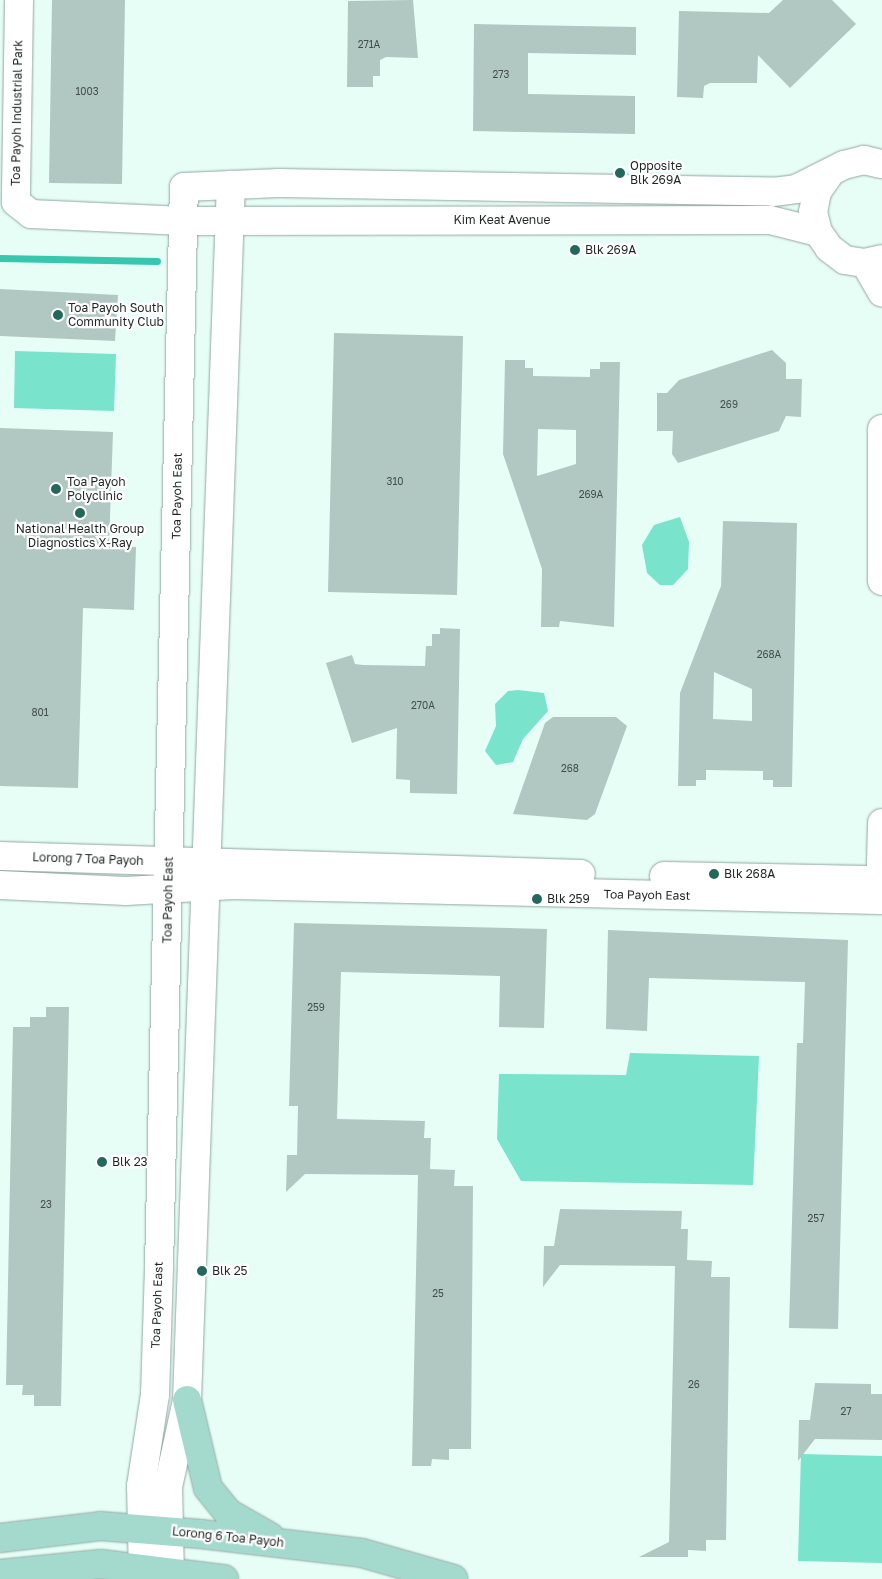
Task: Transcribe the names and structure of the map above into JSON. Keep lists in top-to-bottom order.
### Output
{
  "streets": {
    "main road": ["Lorong 6 Toa Payoh"],
    "street": [
      "Toa Payoh Industrial Park",
      "Kim Keat Avenue",
      "Toa Payoh East",
      "Lorong 7 Toa Payoh"
    ]
  },
  "crossings": [
    ["Toa Payoh Industrial Park", "Kim Keat Avenue"],
    ["Toa Payoh Industrial Park", "Toa Payoh East"],
    ["Kim Keat Avenue", "Toa Payoh East"],
    ["Toa Payoh East", "Lorong 7 Toa Payoh"],
    ["Toa Payoh East", "Lorong 6 Toa Payoh"]
  ],
  "places": [
    "Opposite Blk 269A",
    "Blk 269A",
    "Toa Payoh South Community Club",
    "Toa Payoh Polyclinic",
    "National Health Group Diagnostics X-Ray",
    "Blk 268A",
    "Blk 259",
    "Blk 23",
    "Blk 25"
  ],
  "house_numbers": [
    "271A",
    "273",
    "1003",
    "269",
    "310",
    "269A",
    "268A",
    "270A",
    "801",
    "268",
    "259",
    "23",
    "257",
    "25",
    "26",
    "27"
  ]
}
